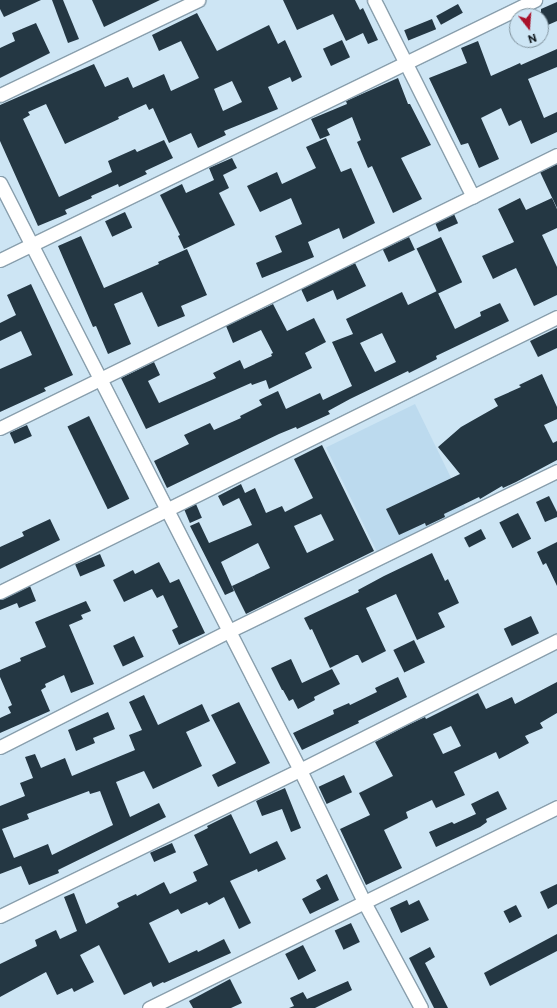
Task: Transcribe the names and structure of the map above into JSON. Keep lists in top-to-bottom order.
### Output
{
  "north": "bottom"
}
